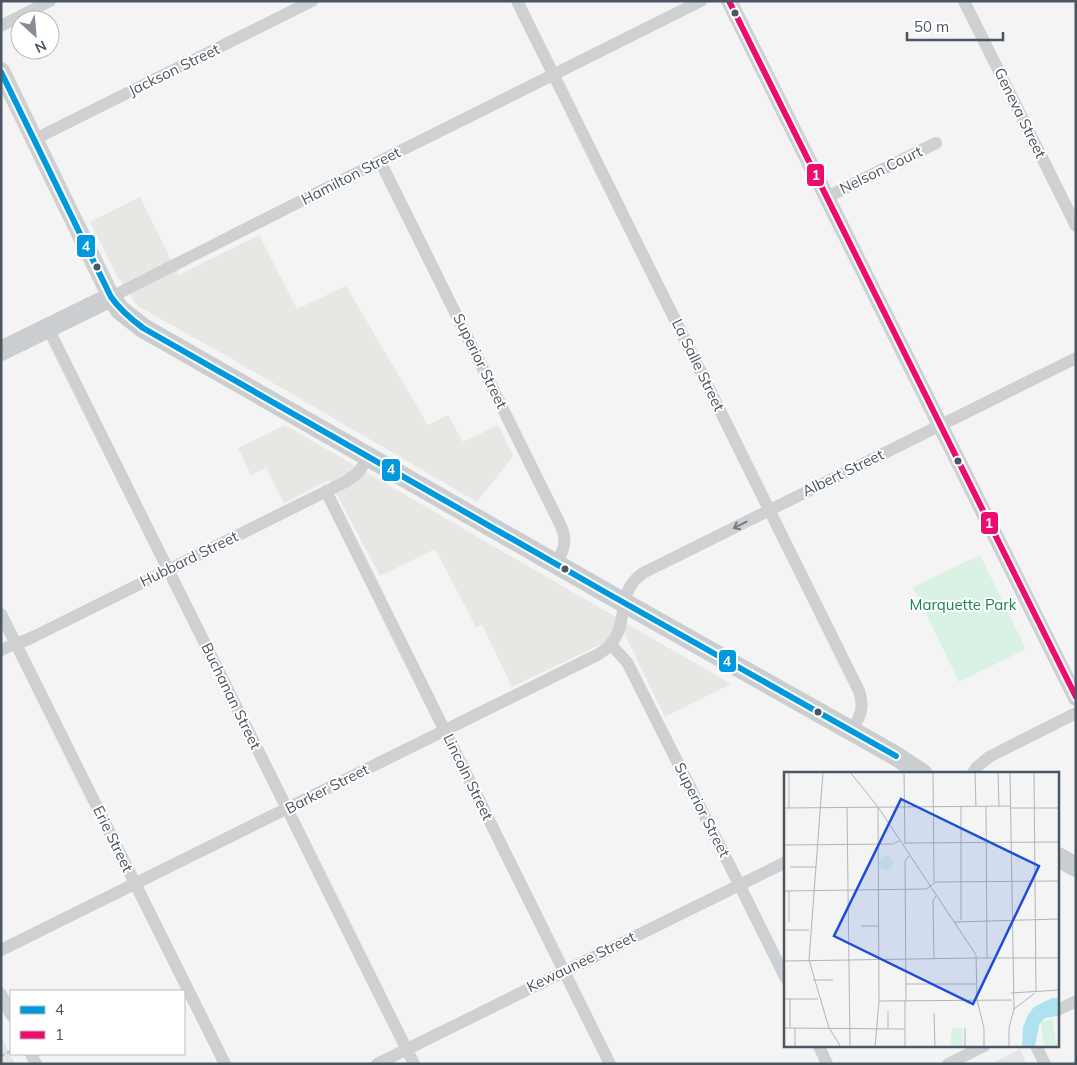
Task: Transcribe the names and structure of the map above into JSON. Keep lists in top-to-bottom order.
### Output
{
  "streets": {
    "main road": ["Hamilton Street"],
    "street": [
      "Jackson Street",
      "Geneva Street",
      "Nelson Court",
      "Superior Street",
      "La Salle Street",
      "Albert Street",
      "Hubbard Street",
      "Buchanan Street",
      "Lincoln Street",
      "Barker Street",
      "Erie Street",
      "Kewaunee Street"
    ]
  },
  "crossings": [
    ["Hamilton Street", "Superior Street"],
    ["Hamilton Street", "La Salle Street"],
    ["Hamilton Street", "Buchanan Street"],
    ["Superior Street", "Barker Street"],
    ["Superior Street", "Kewaunee Street"],
    ["La Salle Street", "Albert Street"],
    ["Hubbard Street", "Buchanan Street"],
    ["Hubbard Street", "Lincoln Street"],
    ["Hubbard Street", "Erie Street"],
    ["Buchanan Street", "Barker Street"],
    ["Buchanan Street", "Kewaunee Street"],
    ["Lincoln Street", "Barker Street"],
    ["Lincoln Street", "Kewaunee Street"],
    ["Barker Street", "Erie Street"]
  ],
  "parks": ["Marquette Park"],
  "lines": ["transit line 1", "transit line 4"],
  "legend": ["4", "1"],
  "scale_bar": "50 m",
  "north": "bottom right"
}
